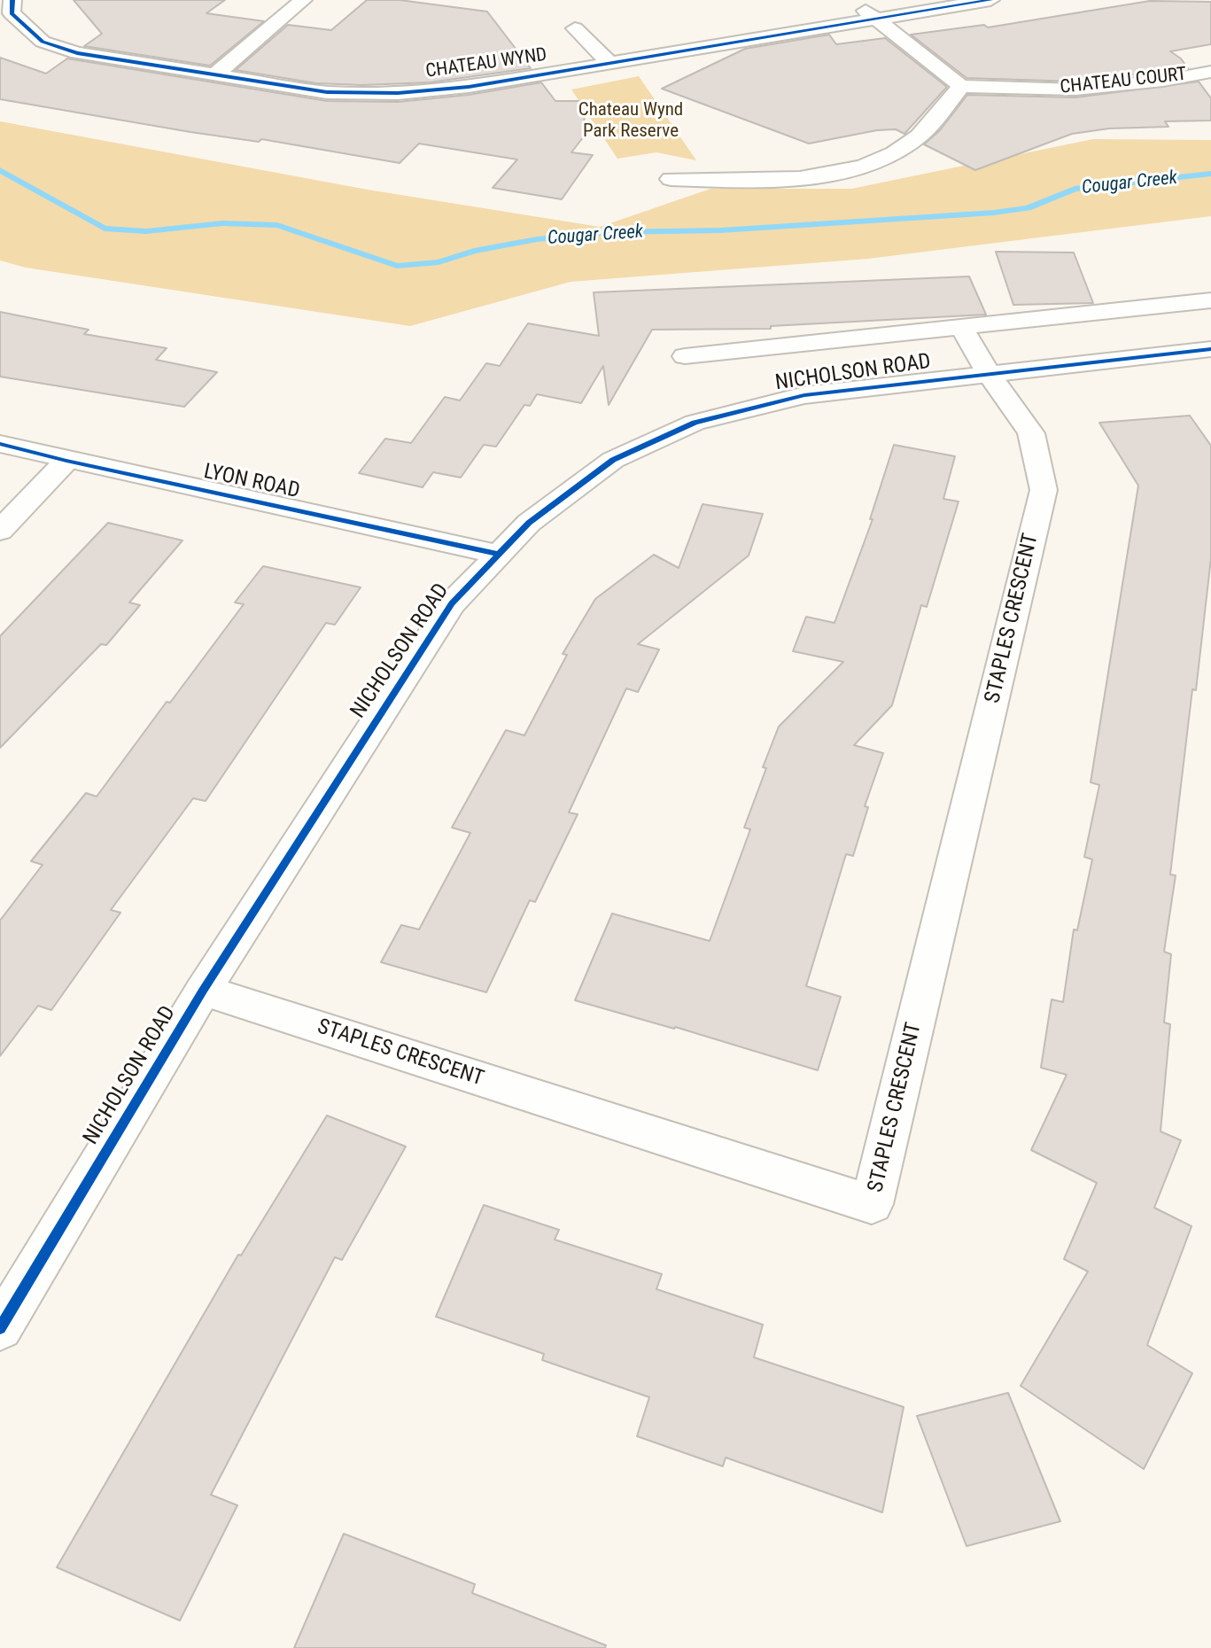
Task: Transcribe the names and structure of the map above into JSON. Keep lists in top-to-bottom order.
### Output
{
  "streets": {
    "street": [
      "CHATEAU WYND",
      "CHATEAU COURT",
      "NICHOLSON ROAD",
      "LYON ROAD",
      "STAPLES CRESCENT"
    ]
  },
  "crossings": [
    ["NICHOLSON ROAD", "LYON ROAD"],
    ["NICHOLSON ROAD", "STAPLES CRESCENT"]
  ],
  "water": ["Cougar Creek"],
  "parks": ["Chateau Wynd Park Reserve"]
}
